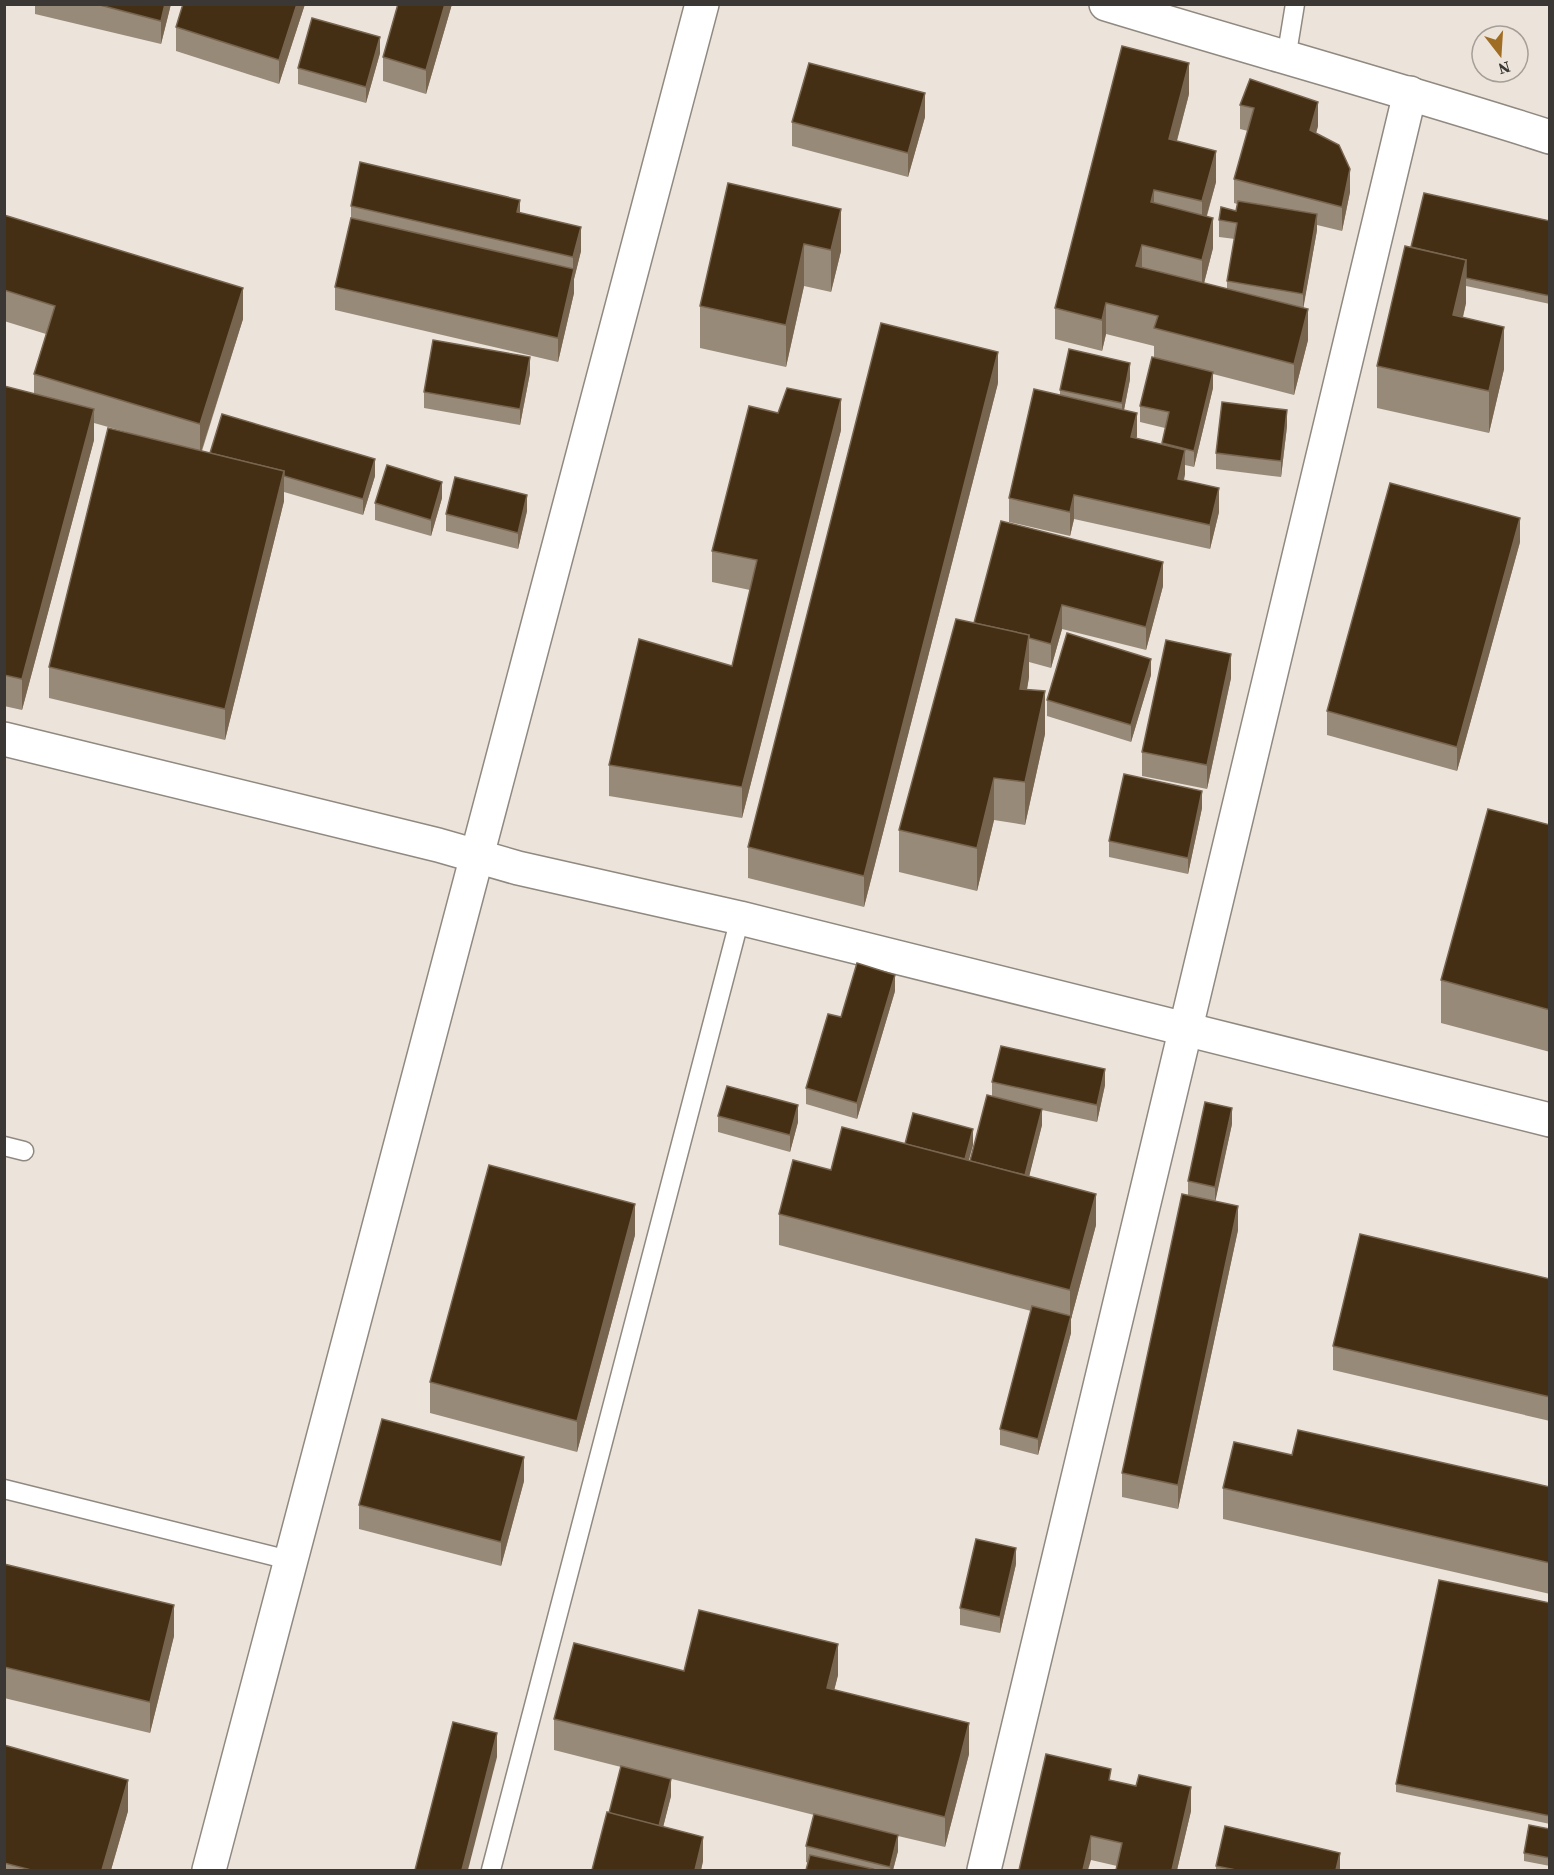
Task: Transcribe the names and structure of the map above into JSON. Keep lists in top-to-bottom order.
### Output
{
  "north": "bottom"
}
